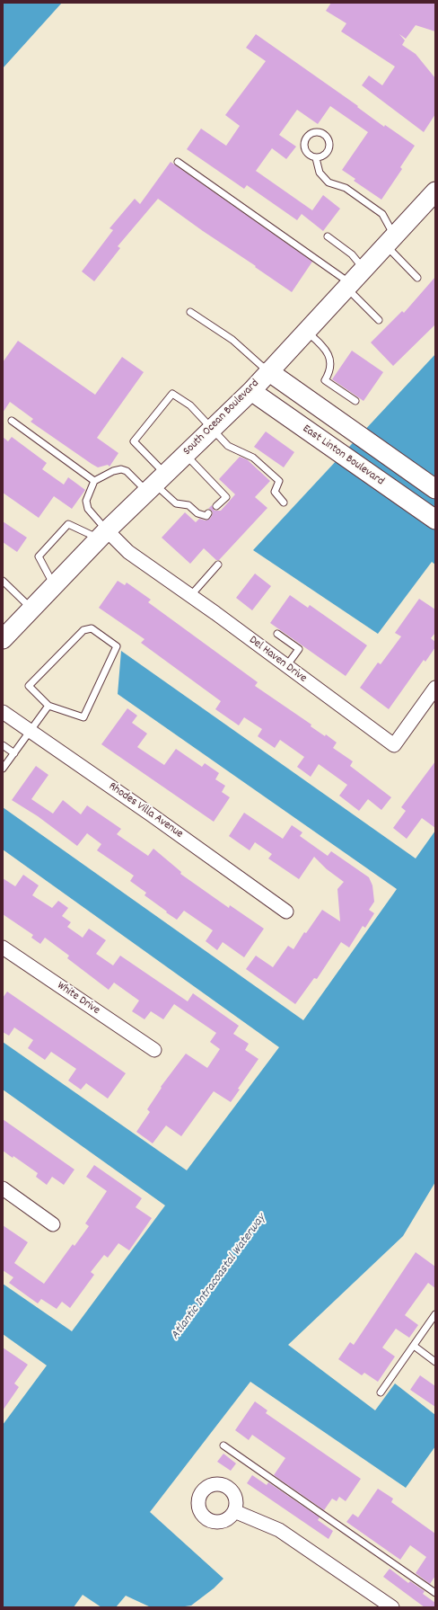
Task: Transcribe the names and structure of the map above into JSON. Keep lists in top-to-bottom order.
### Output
{
  "streets": {
    "main road": ["South Ocean Boulevard", "East Linton Boulevard"],
    "street": ["Del Haven Drive", "Rhodes Villa Avenue", "White Drive"]
  },
  "crossings": [
    ["South Ocean Boulevard", "East Linton Boulevard"],
    ["South Ocean Boulevard", "Del Haven Drive"]
  ],
  "water": ["Atlantic Intracoastal Waterway"]
}
